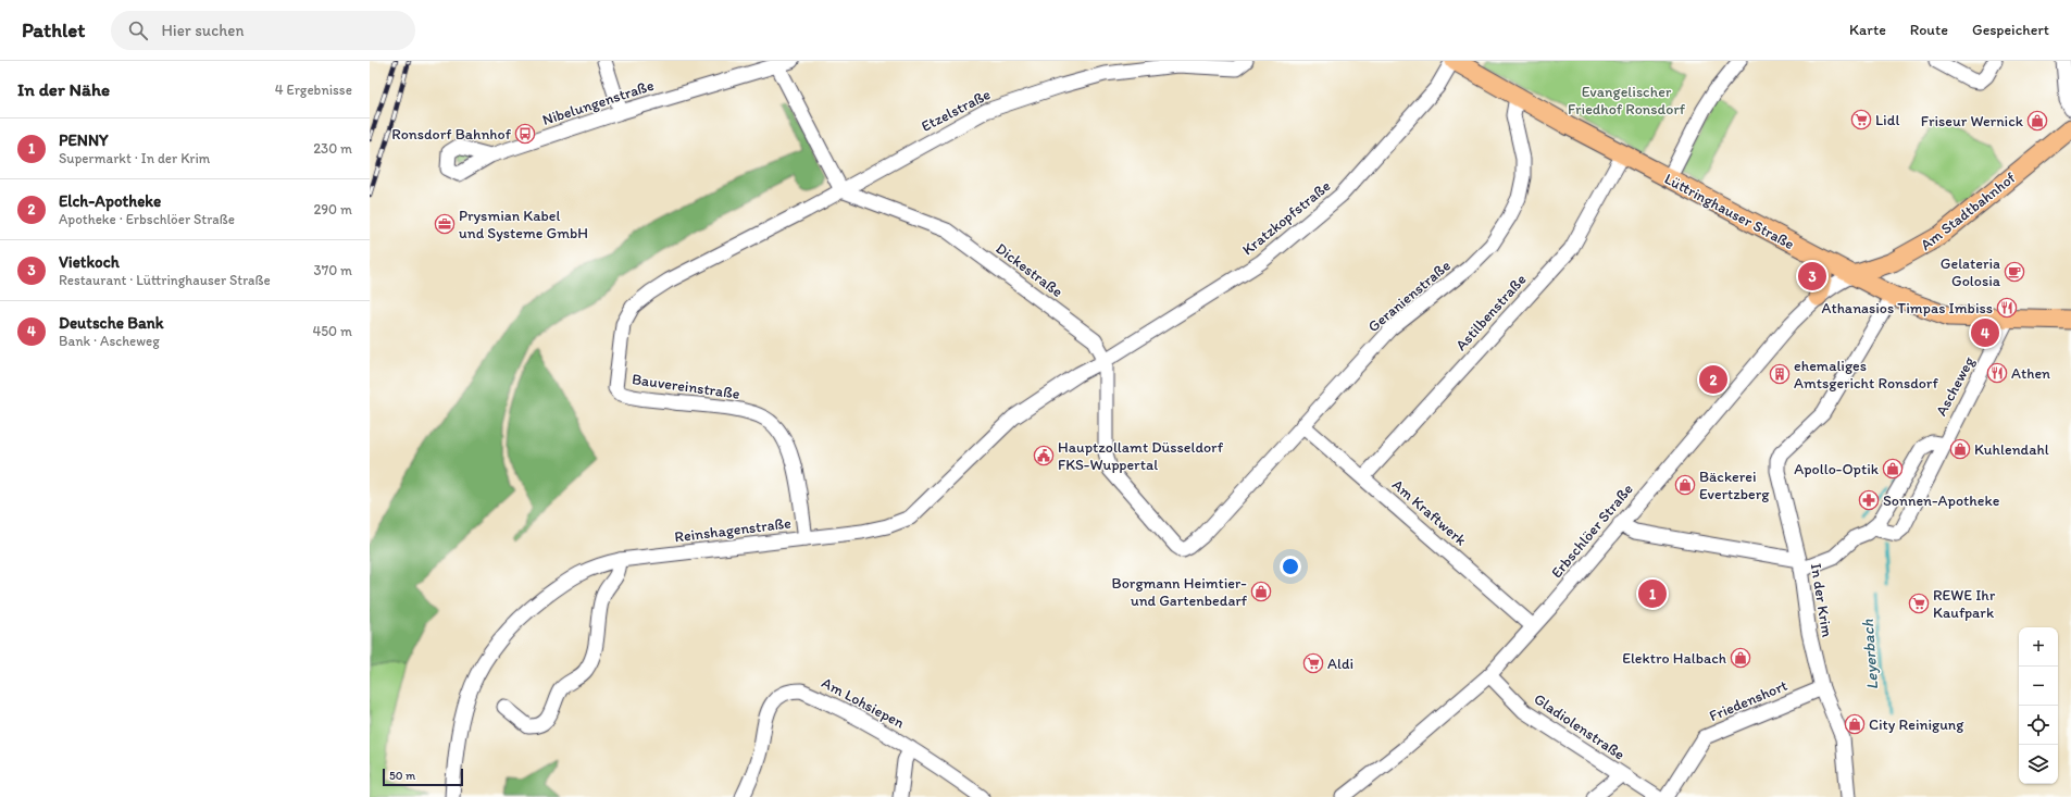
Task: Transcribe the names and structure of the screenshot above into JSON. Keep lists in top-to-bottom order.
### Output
{
  "streets": {
    "main road": ["Lüttringhauser Straße", "Am Stadtbahnhof"],
    "street": [
      "Nibelungenstraße",
      "Etzelstraße",
      "Kratzkopfstraße",
      "Dickestraße",
      "Geranienstraße",
      "Astilbenstraße",
      "Bauvereinstraße",
      "Ascheweg",
      "Am Kraftwerk",
      "Reinshagenstraße",
      "Erbschlöer Straße",
      "In der Krim",
      "Friedenshort",
      "Am Lohsiepen",
      "Gladiolenstraße"
    ]
  },
  "crossings": [
    ["Etzelstraße", "Dickestraße"],
    ["Etzelstraße", "Bauvereinstraße"],
    ["Lüttringhauser Straße", "Am Stadtbahnhof"],
    ["Lüttringhauser Straße", "Kratzkopfstraße"],
    ["Lüttringhauser Straße", "Geranienstraße"],
    ["Lüttringhauser Straße", "Astilbenstraße"],
    ["Lüttringhauser Straße", "Ascheweg"],
    ["Lüttringhauser Straße", "Erbschlöer Straße"],
    ["Am Stadtbahnhof", "Erbschlöer Straße"],
    ["Kratzkopfstraße", "Dickestraße"],
    ["Kratzkopfstraße", "Reinshagenstraße"],
    ["Dickestraße", "Geranienstraße"],
    ["Dickestraße", "Bauvereinstraße"],
    ["Dickestraße", "Reinshagenstraße"],
    ["Geranienstraße", "Am Kraftwerk"],
    ["Astilbenstraße", "Am Kraftwerk"],
    ["Bauvereinstraße", "Reinshagenstraße"],
    ["Am Kraftwerk", "Erbschlöer Straße"],
    ["Erbschlöer Straße", "In der Krim"],
    ["Erbschlöer Straße", "Gladiolenstraße"],
    ["In der Krim", "Friedenshort"]
  ],
  "water": ["Leyerbach"],
  "parks": ["Evangelischer Friedhof Ronsdorf"],
  "places": {
    "supermarket": ["Lidl", "REWE Ihr Kaufpark", "Aldi"],
    "shop": [
      "Friseur Wernick",
      "Kuhlendahl",
      "Apollo-Optik",
      "Bäckerei Evertzberg",
      "Borgmann Heimtier- und Gartenbedarf",
      "Elektro Halbach",
      "City Reinigung"
    ],
    "bus stop": ["Ronsdorf Bahnhof"],
    "office": ["Prysmian Kabel und Systeme GmbH"],
    "cafe": ["Gelateria Golosia"],
    "restaurant": ["Athanasios Timpas Imbiss", "Athen"],
    "building": ["ehemaliges Amtsgericht Ronsdorf"],
    "public building": ["Hauptzollamt Düsseldorf FKS-Wuppertal"],
    "pharmacy": ["Sonnen-Apotheke"]
  },
  "scale_bar": "50 m",
  "page": {
    "header": "Pathlet",
    "search": "Hier suchen",
    "nav": ["Karte", "Route", "Gespeichert"],
    "heading": ["In der Nähe", "4 Ergebnisse"],
    "list": [
      {
        "mark": "1",
        "name": "PENNY",
        "note": "Supermarkt · In der Krim",
        "value": "230 m"
      },
      {
        "mark": "2",
        "name": "Elch-Apotheke",
        "note": "Apotheke · Erbschlöer Straße",
        "value": "290 m"
      },
      {
        "mark": "3",
        "name": "Vietkoch",
        "note": "Restaurant · Lüttringhauser Straße",
        "value": "370 m"
      },
      {
        "mark": "4",
        "name": "Deutsche Bank",
        "note": "Bank · Ascheweg",
        "value": "450 m"
      }
    ],
    "pins": [
      "3",
      "4",
      "2",
      "1"
    ],
    "map_buttons": ["+", "−"],
    "scale": "50 m"
  }
}
